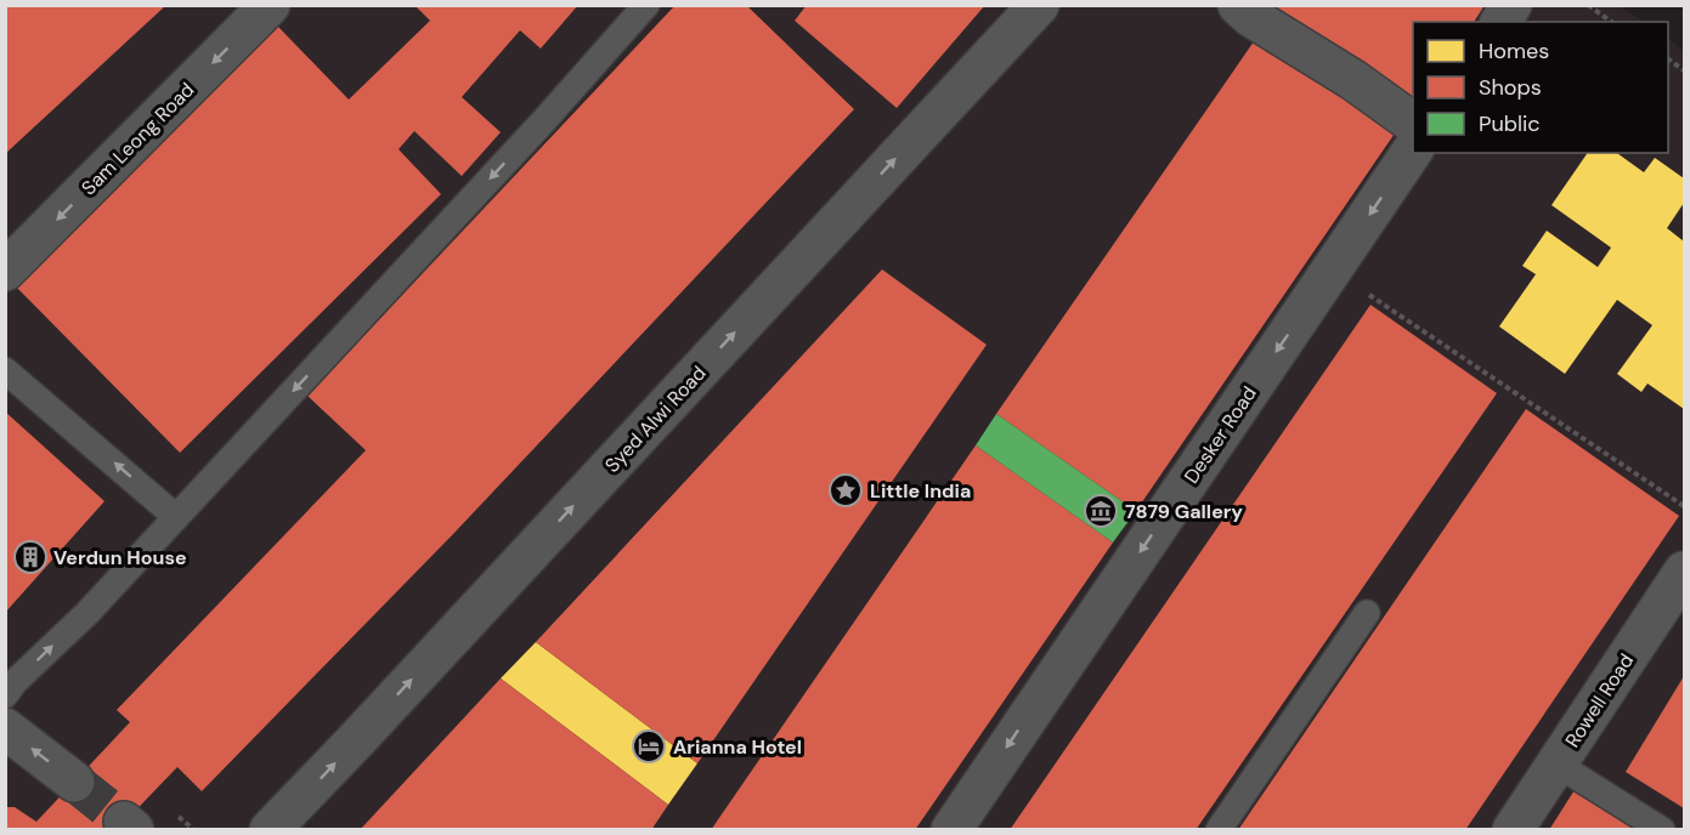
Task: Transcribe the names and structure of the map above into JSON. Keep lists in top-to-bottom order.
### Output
{
  "streets": {
    "street": [
      "Sam Leong Road",
      "Syed Alwi Road",
      "Desker Road",
      "Rowell Road"
    ]
  },
  "one_way": ["Sam Leong Road", "Syed Alwi Road", "Desker Road"],
  "places": {
    "place": ["Little India"],
    "museum": ["7879 Gallery"],
    "building": ["Verdun House"],
    "hotel": ["Arianna Hotel"]
  },
  "legend": ["Homes", "Shops", "Public"]
}
